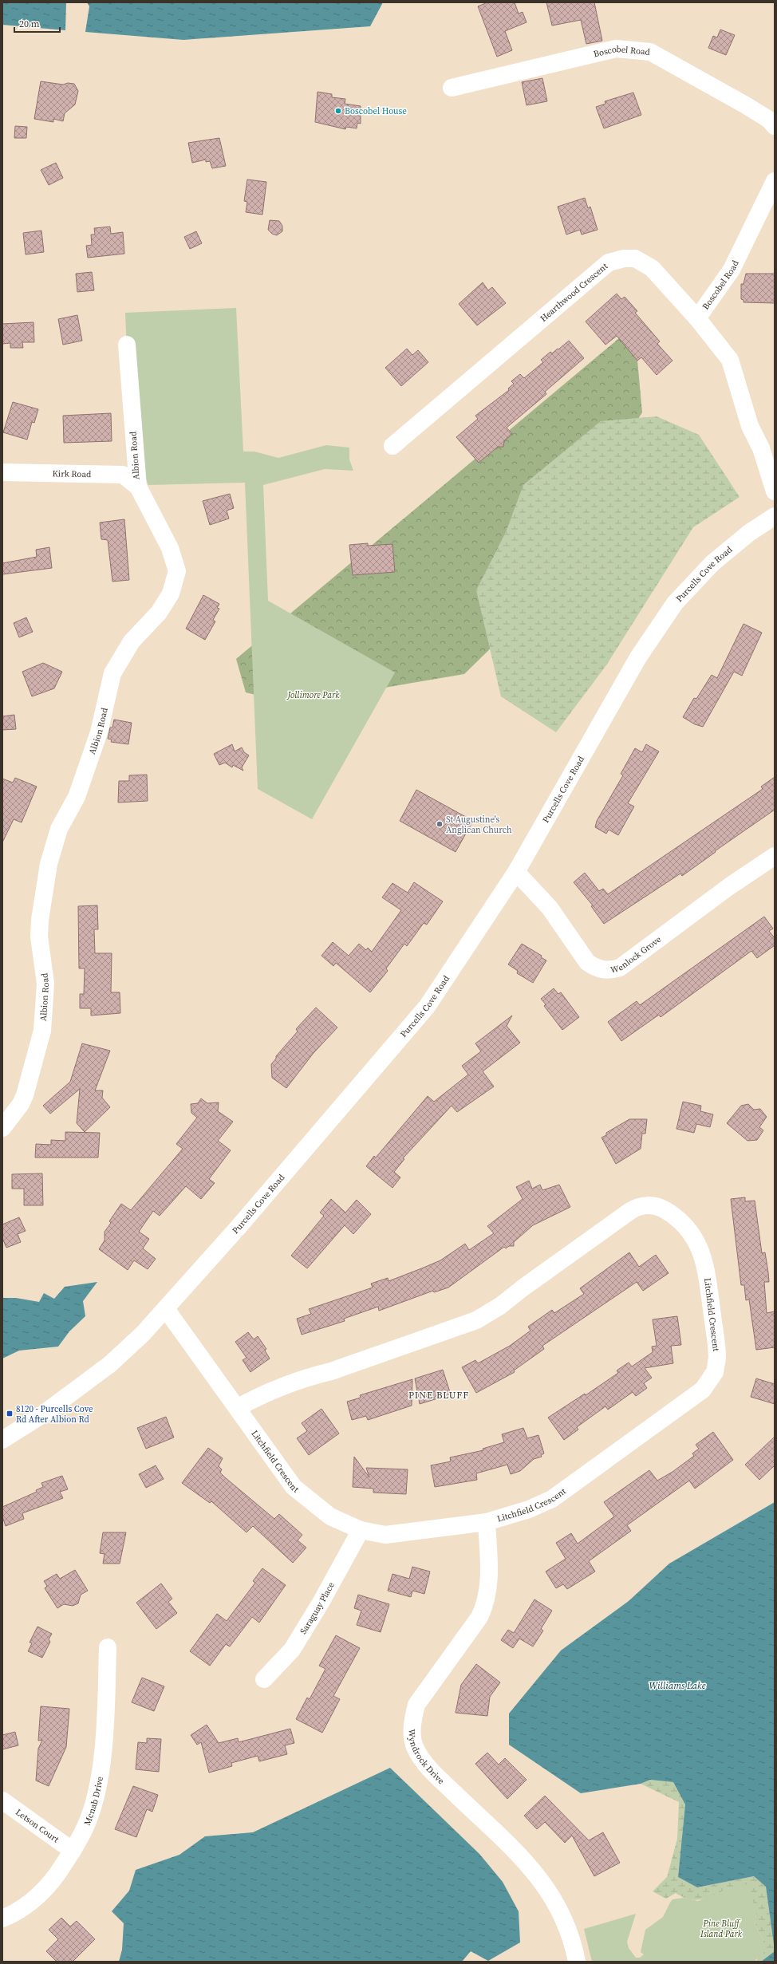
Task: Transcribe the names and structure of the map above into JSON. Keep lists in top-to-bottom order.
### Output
{
  "streets": {
    "street": [
      "Boscobel Road",
      "Hearthwood Crescent",
      "Albion Road",
      "Kirk Road",
      "Purcells Cove Road",
      "Wenlock Grove",
      "Litchfield Crescent",
      "Saraguay Place",
      "Wyndrock Drive",
      "Mcnab Drive",
      "Letson Court"
    ]
  },
  "crossings": [
    ["Boscobel Road", "Hearthwood Crescent"],
    ["Albion Road", "Kirk Road"],
    ["Purcells Cove Road", "Wenlock Grove"],
    ["Purcells Cove Road", "Litchfield Crescent"],
    ["Litchfield Crescent", "Saraguay Place"],
    ["Litchfield Crescent", "Wyndrock Drive"],
    ["Mcnab Drive", "Letson Court"]
  ],
  "districts": ["PINE BLUFF"],
  "water": ["Williams Lake"],
  "parks": ["Jollimore Park", "Pine Bluff Island Park"],
  "places": {
    "other": ["Boscobel House", "St Augustine's Anglican Church"],
    "transit": ["8120 - Purcells Cove Rd After Albion Rd"]
  },
  "scale_bar": "20 m"
}
